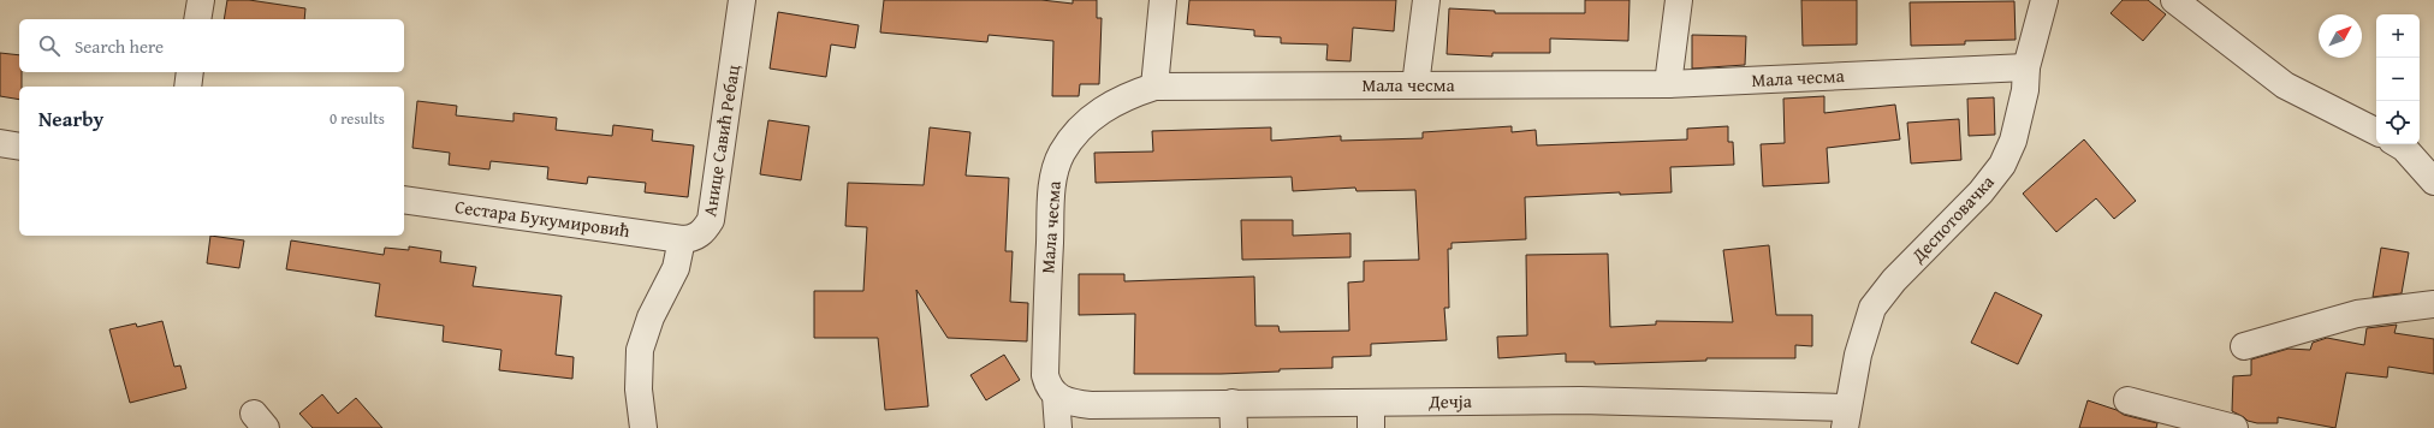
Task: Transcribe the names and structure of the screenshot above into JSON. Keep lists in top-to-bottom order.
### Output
{
  "streets": {
    "street": [
      "Мала чесма",
      "Анице Савић Ребац",
      "Сестара Букумировић",
      "Деспотовачка",
      "Дечја"
    ]
  },
  "crossings": [
    ["Мала чесма", "Деспотовачка"],
    ["Мала чесма", "Дечја"],
    ["Анице Савић Ребац", "Сестара Букумировић"],
    ["Деспотовачка", "Дечја"]
  ],
  "north": "top right",
  "page": {
    "map_buttons": ["+", "−"],
    "search": "Search here",
    "heading": ["Nearby", "0 results"]
  }
}
